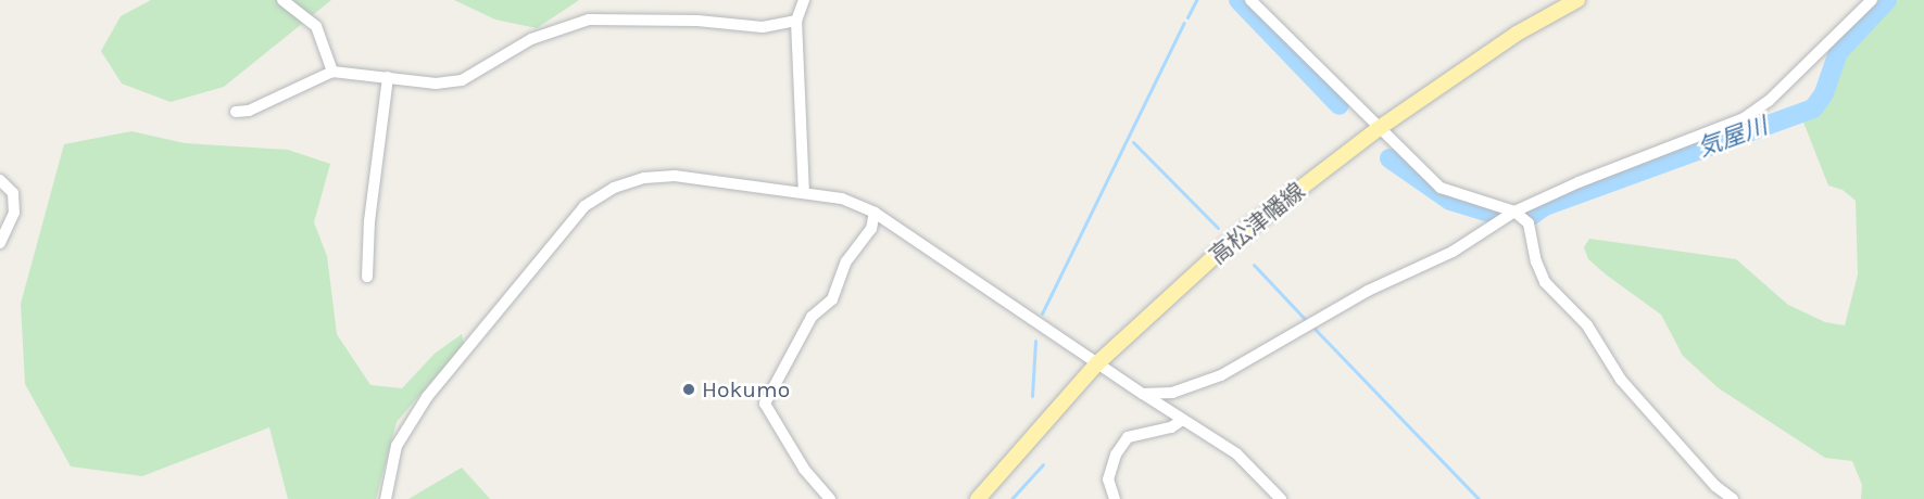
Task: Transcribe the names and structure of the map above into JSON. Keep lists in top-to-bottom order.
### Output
{
  "streets": {
    "main road": ["高松津幡線"]
  },
  "water": ["気屋川"],
  "places": ["Hokumo"]
}
